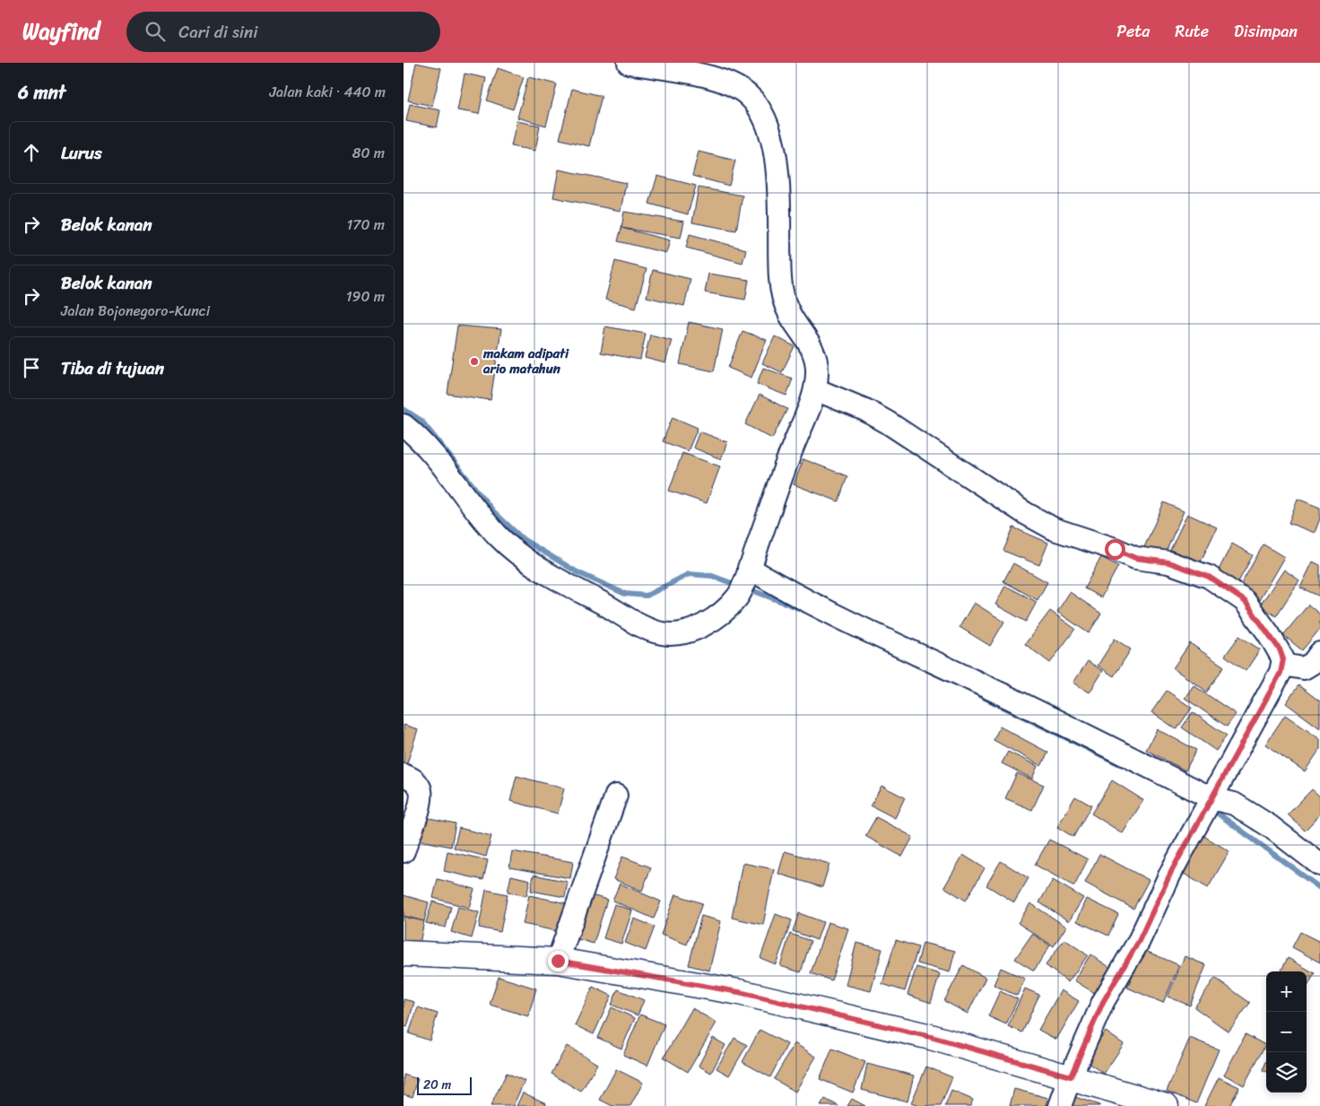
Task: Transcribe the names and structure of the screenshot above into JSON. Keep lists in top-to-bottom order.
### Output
{
  "places": ["makam adipati ario matahun"],
  "scale_bar": "20 m",
  "page": {
    "header": "Wayfind",
    "search": "Cari di sini",
    "nav": ["Peta", "Rute", "Disimpan"],
    "heading": ["6 mnt", "Jalan kaki · 440 m"],
    "list": [
      ["Lurus", "80 m"],
      ["Belok kanan", "170 m"],
      ["Belok kanan", "Jalan Bojonegoro-Kunci", "190 m"],
      "Tiba di tujuan"
    ],
    "map_buttons": ["+", "−"],
    "scale": "20 m"
  }
}
